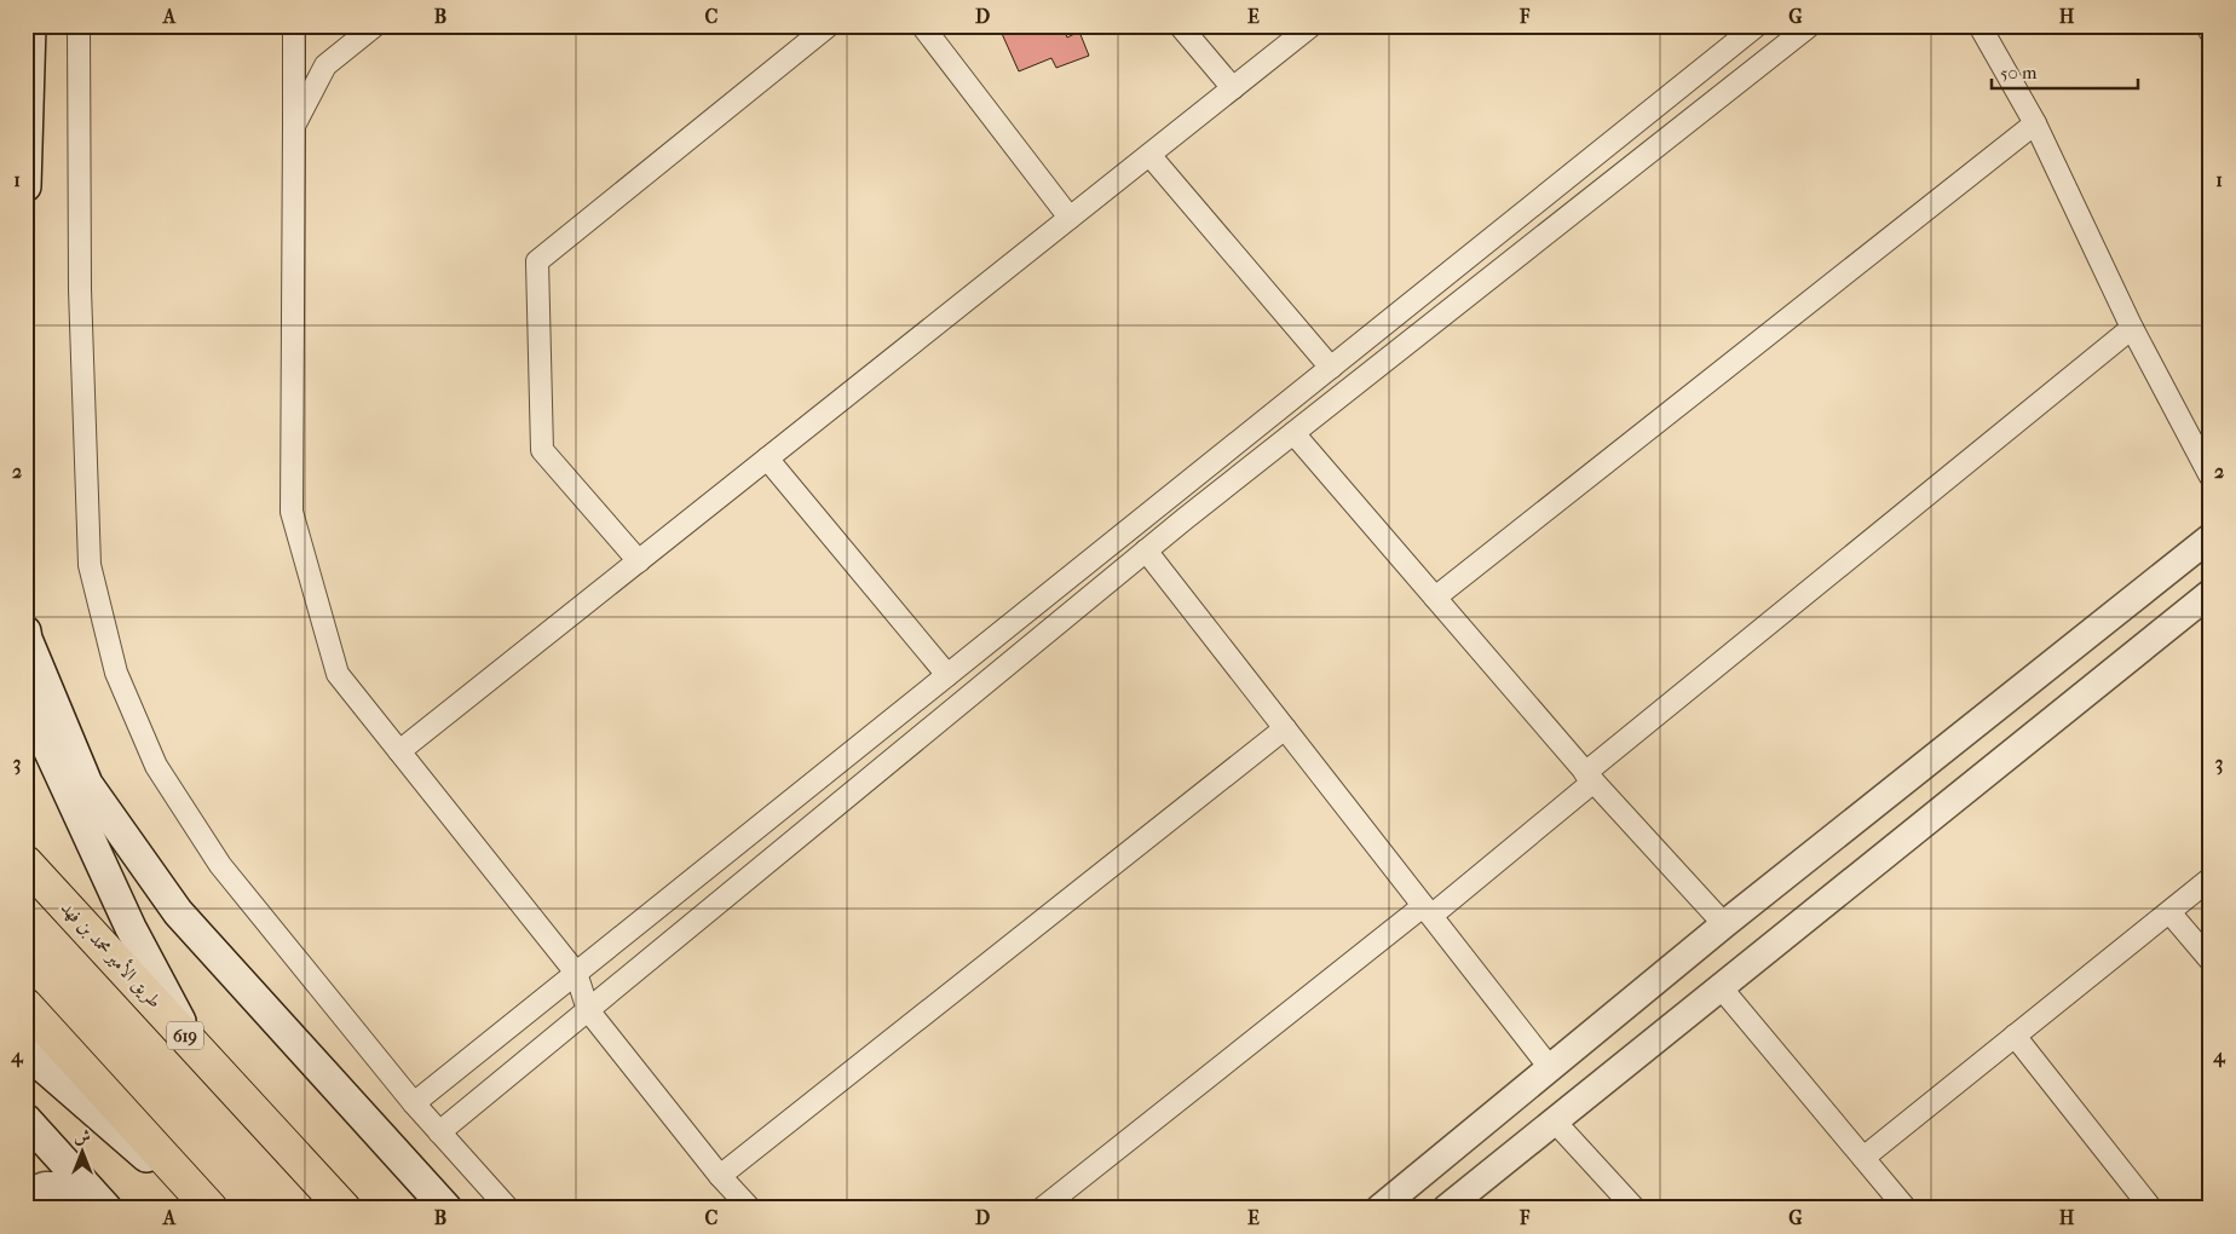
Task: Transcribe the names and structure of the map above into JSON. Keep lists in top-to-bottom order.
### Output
{
  "streets": {
    "highway": ["طريق الأمير محمد بن فهد", "619"]
  },
  "scale_bar": "50 m",
  "north": "top",
  "grid": {
    "columns": [
      "A",
      "B",
      "C",
      "D",
      "E",
      "F",
      "G",
      "H"
    ],
    "rows": [
      "1",
      "2",
      "3",
      "4"
    ]
  }
}
